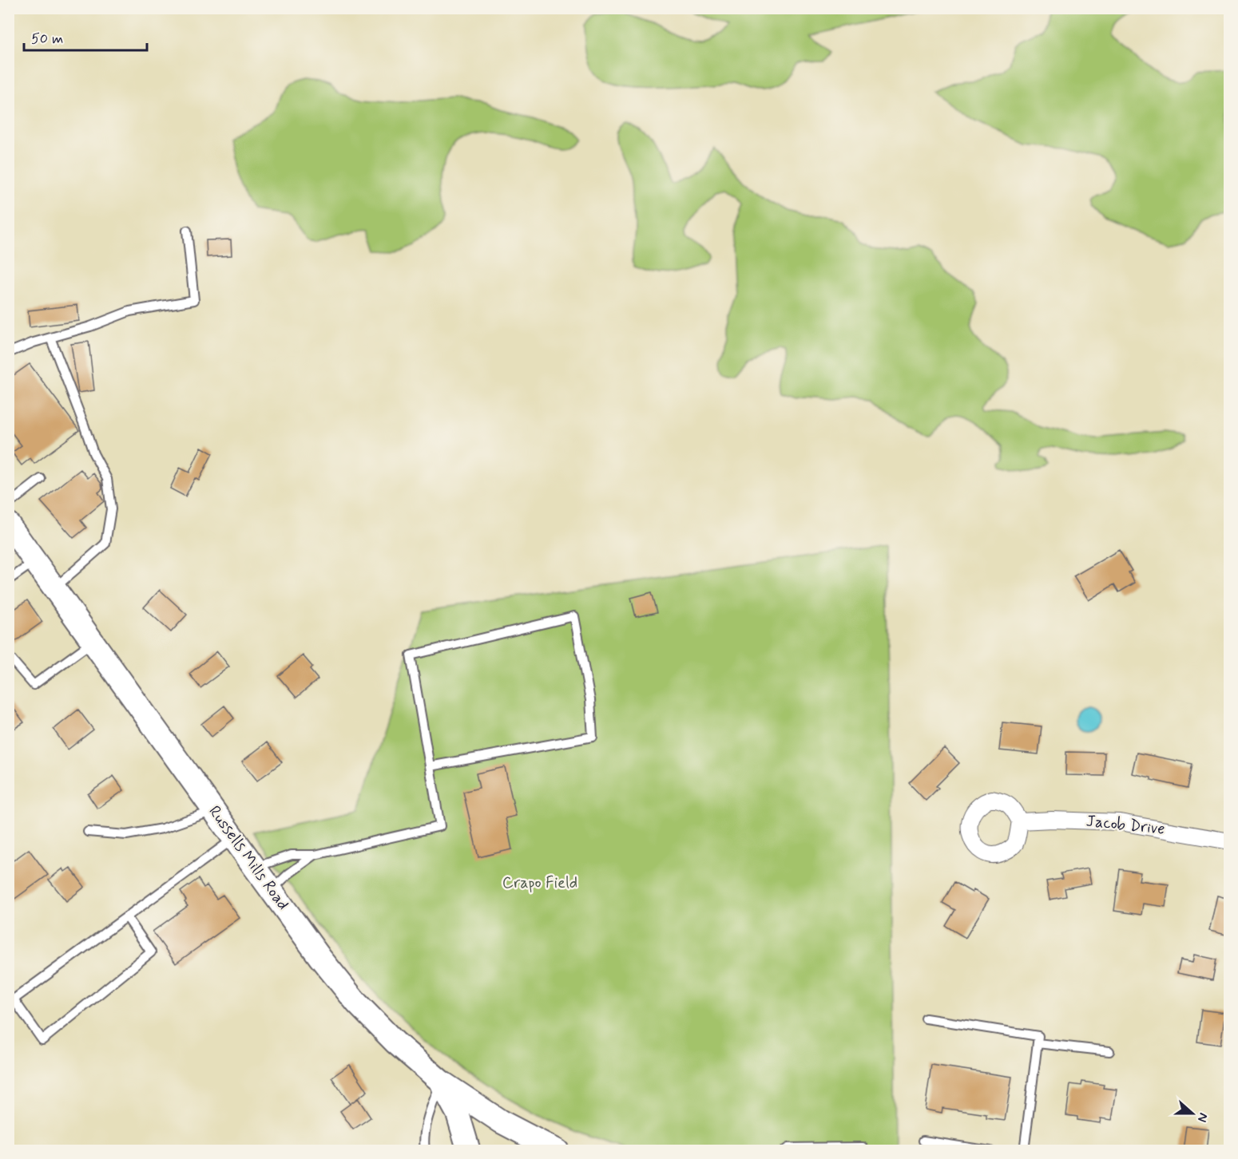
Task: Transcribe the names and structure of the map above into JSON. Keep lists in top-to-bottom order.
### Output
{
  "streets": {
    "main road": ["Russells Mills Road"],
    "street": ["Jacob Drive"]
  },
  "parks": ["Crapo Field"],
  "scale_bar": "50 m",
  "north": "right"
}
